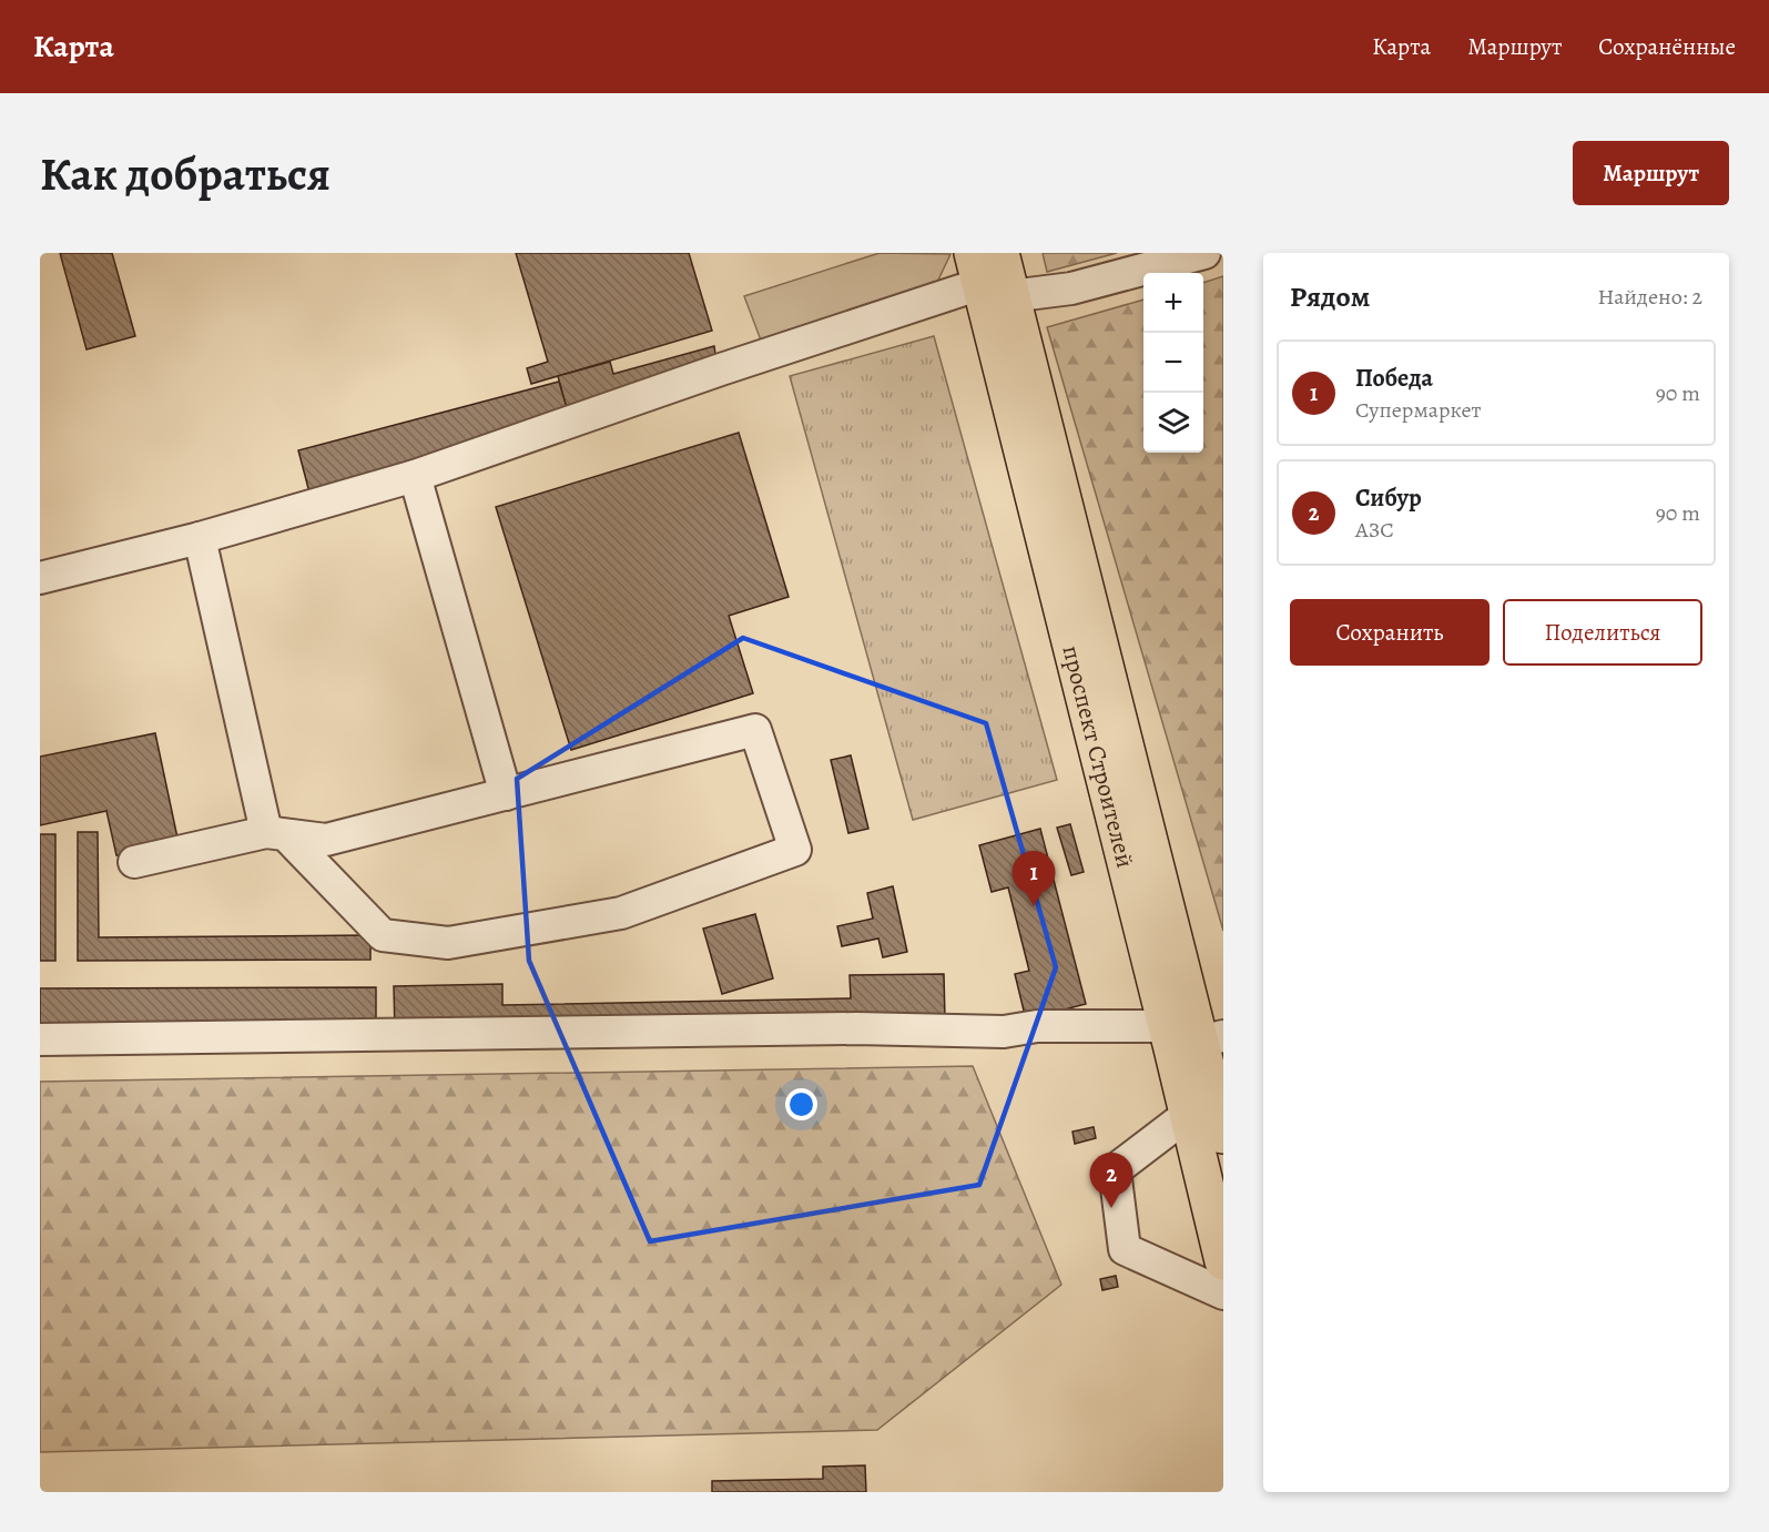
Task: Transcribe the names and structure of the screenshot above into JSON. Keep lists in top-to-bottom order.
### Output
{
  "streets": {
    "main road": ["проспект Строителей"]
  },
  "page": {
    "header": "Карта",
    "nav": ["Карта", "Маршрут", "Сохранённые"],
    "buttons": [
      "Маршрут",
      ["Сохранить", "Поделиться"]
    ],
    "title": "Как добраться",
    "heading": ["Рядом", "Найдено: 2"],
    "map_buttons": ["+", "−"],
    "list": [
      {
        "mark": "1",
        "name": "Победа",
        "note": "Супермаркет",
        "value": "90 m"
      },
      {
        "mark": "2",
        "name": "Сибур",
        "note": "АЗС",
        "value": "90 m"
      }
    ],
    "pins": ["1", "2"]
  }
}
